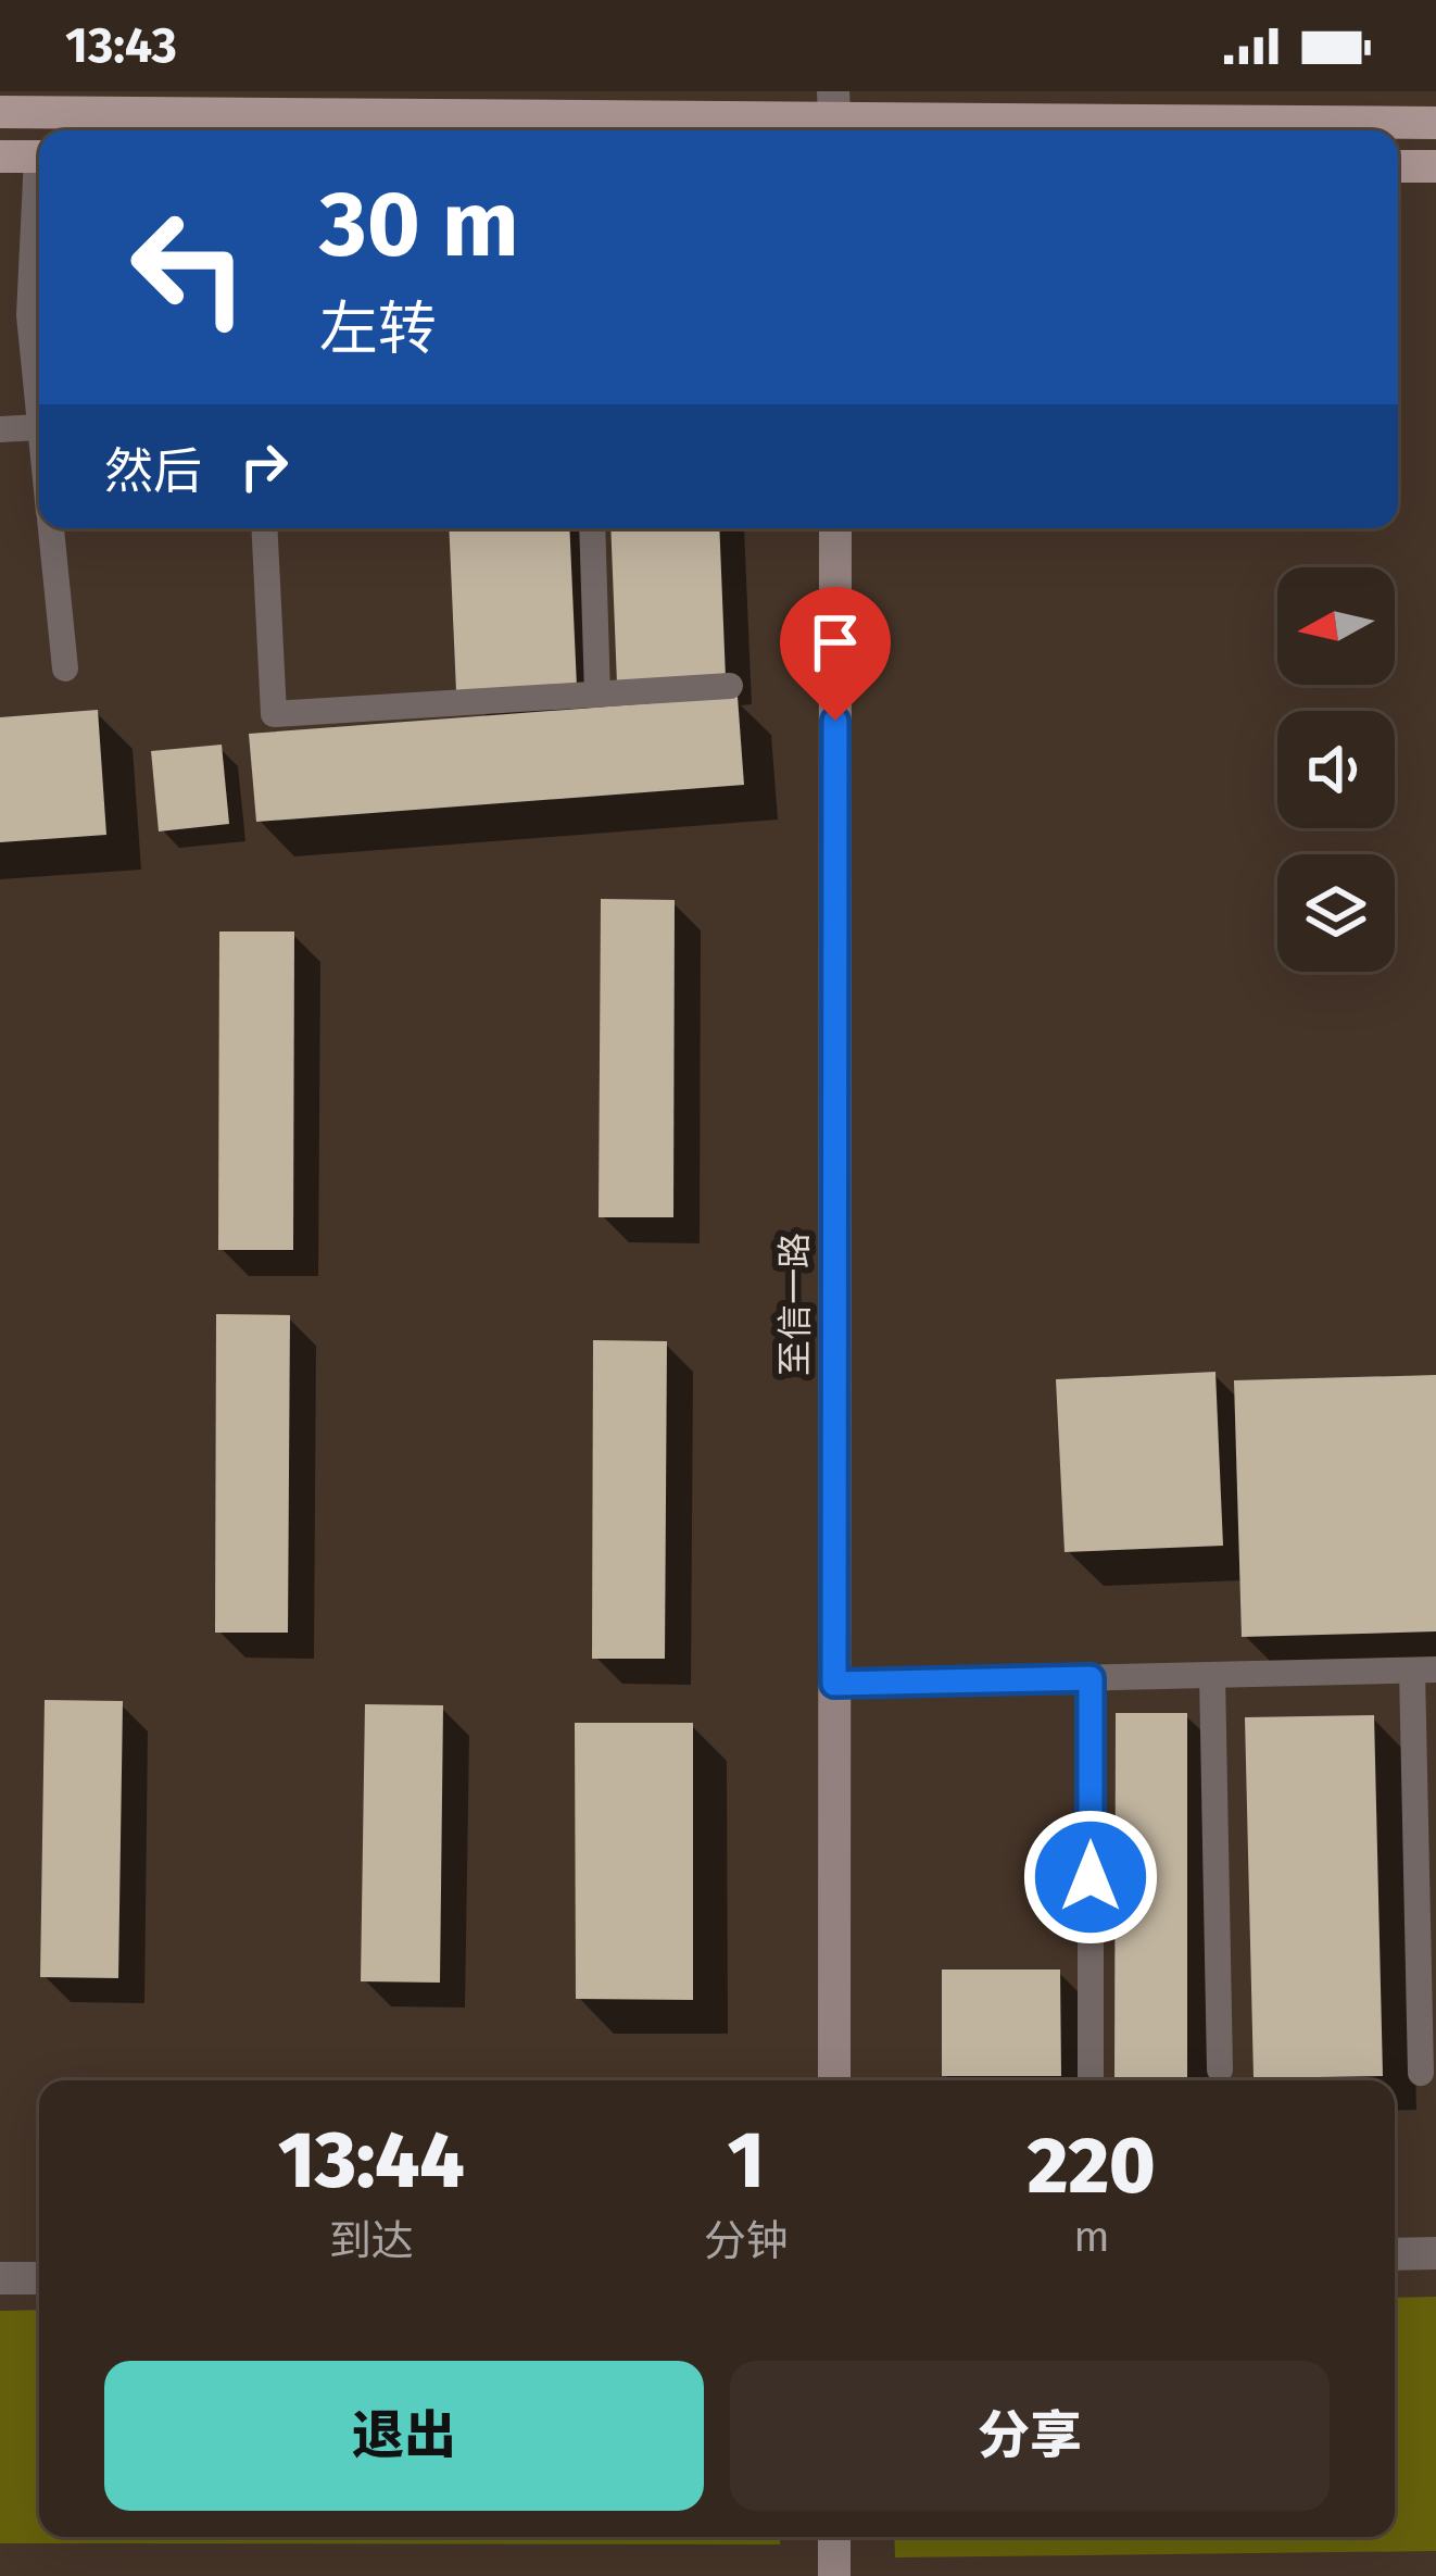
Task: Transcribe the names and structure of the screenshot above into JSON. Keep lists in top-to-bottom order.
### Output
{
  "streets": {
    "street": ["至信一路"]
  },
  "north": "left",
  "page": {
    "status": "13:43",
    "turn": ["30 m", "左转"],
    "then": "然后",
    "eta": [
      "13:44",
      "到达",
      "1",
      "分钟",
      "220",
      "m"
    ],
    "buttons": ["退出", "分享"]
  }
}
